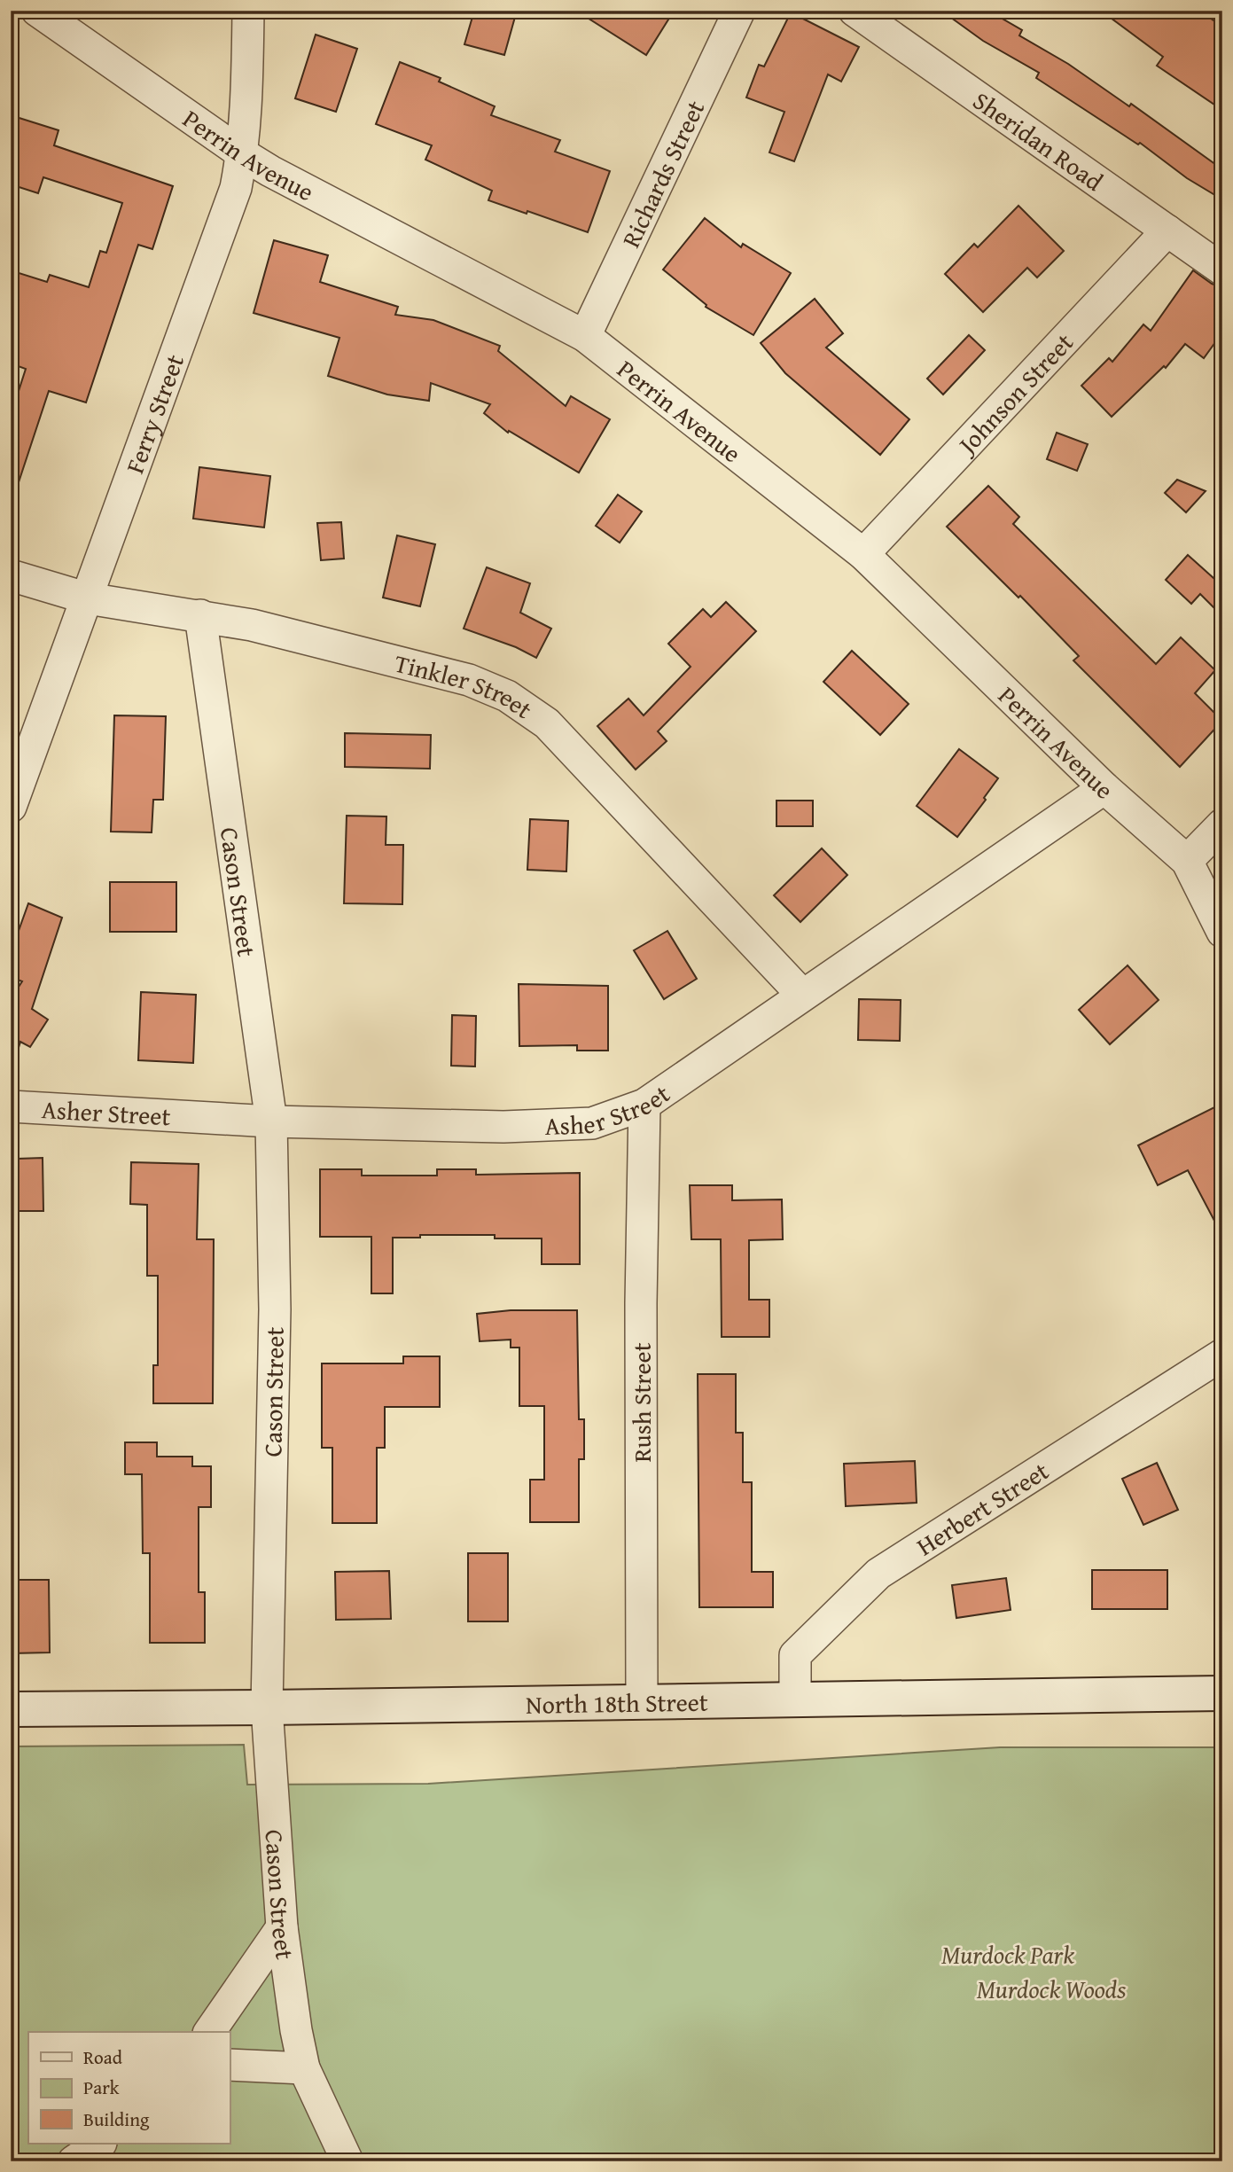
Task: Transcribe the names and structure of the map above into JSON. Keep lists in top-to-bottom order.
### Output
{
  "streets": {
    "main road": ["North 18th Street"],
    "street": [
      "Sheridan Road",
      "Perrin Avenue",
      "Richards Street",
      "Johnson Street",
      "Ferry Street",
      "Tinkler Street",
      "Cason Street",
      "Asher Street",
      "Rush Street",
      "Herbert Street"
    ]
  },
  "crossings": [
    ["Sheridan Road", "Johnson Street"],
    ["Perrin Avenue", "Richards Street"],
    ["Perrin Avenue", "Johnson Street"],
    ["Perrin Avenue", "Ferry Street"],
    ["Perrin Avenue", "Asher Street"],
    ["Ferry Street", "Tinkler Street"],
    ["Tinkler Street", "Cason Street"],
    ["Tinkler Street", "Asher Street"],
    ["Cason Street", "Asher Street"],
    ["Cason Street", "North 18th Street"],
    ["Asher Street", "Rush Street"],
    ["Rush Street", "North 18th Street"],
    ["Herbert Street", "North 18th Street"]
  ],
  "parks": ["Murdock Park", "Murdock Woods"],
  "legend": ["Road", "Park", "Building"]
}
